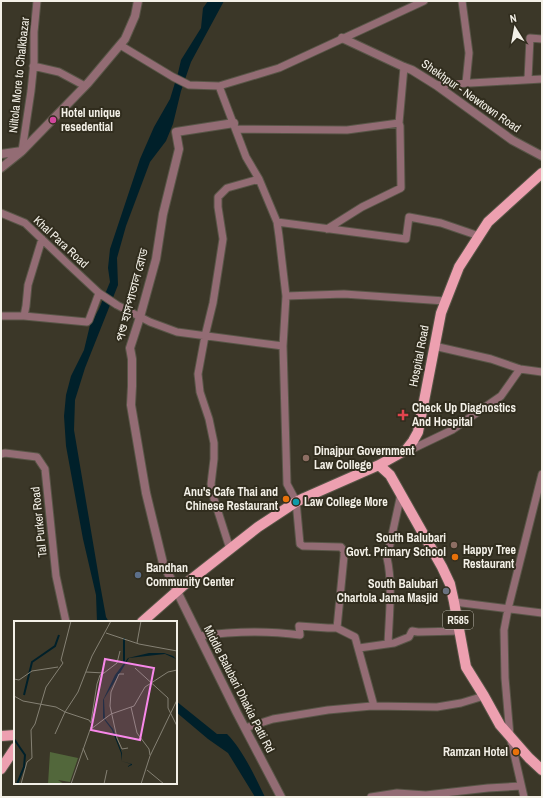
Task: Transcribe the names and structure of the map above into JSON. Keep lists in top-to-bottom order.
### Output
{
  "streets": {
    "main road": ["Hospital Road", "R585"],
    "street": [
      "Niltola More to Chalkbazar",
      "Shekhpur - Newtown Road",
      "Khal Para Road",
      "পশু হাসপাতাল রোড",
      "Tal Purker Road",
      "Middle Balubari Dhakia Patti Rd"
    ]
  },
  "crossings": [
    ["Khal Para Road", "পশু হাসপাতাল রোড"],
    ["পশু হাসপাতাল রোড", "Hospital Road"],
    ["পশু হাসপাতাল রোড", "Middle Balubari Dhakia Patti Rd"],
    ["Hospital Road", "R585"],
    ["Hospital Road", "Middle Balubari Dhakia Patti Rd"]
  ],
  "places": {
    "other": [
      "Hotel unique resedential",
      "Dinajpur Government Law College",
      "Anu's Cafe Thai and Chinese Restaurant",
      "Law College More",
      "South Balubari Govt. Primary School",
      "Happy Tree Restaurant",
      "Bandhan Community Center",
      "South Balubari Chartola Jama Masjid",
      "Ramzan Hotel"
    ],
    "health": ["Check Up Diagnostics And Hospital"]
  },
  "north": "top"
}
